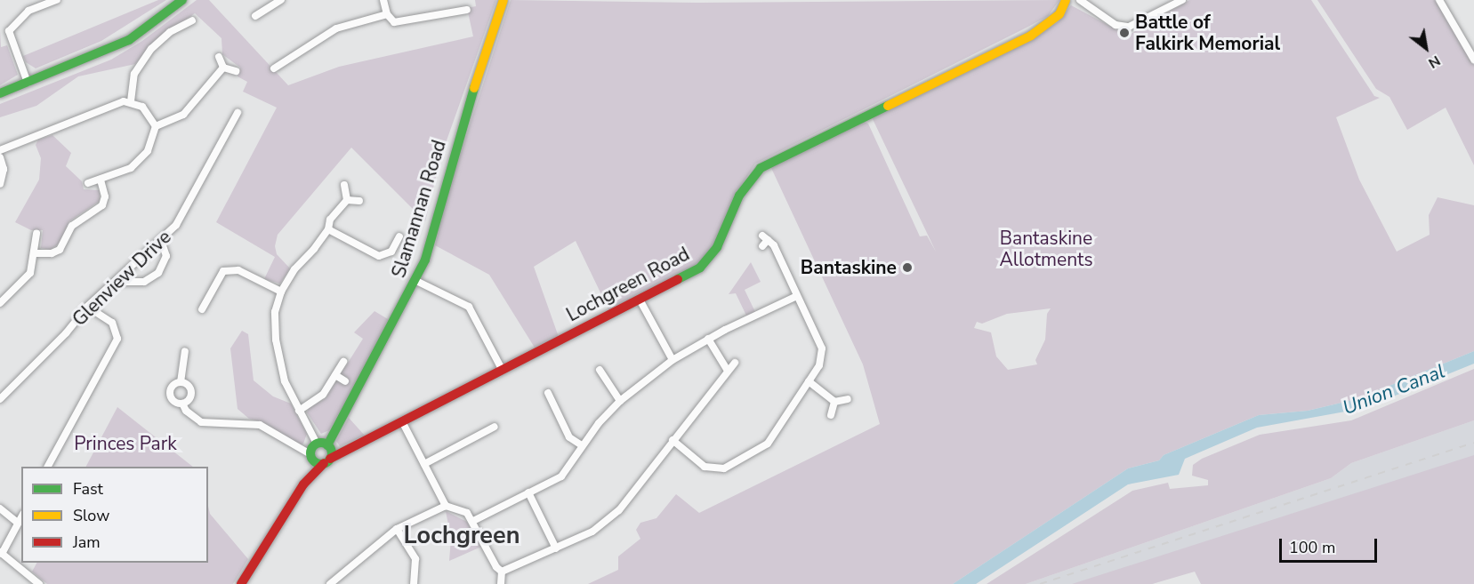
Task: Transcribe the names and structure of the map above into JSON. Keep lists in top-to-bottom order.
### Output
{
  "streets": {
    "street": ["Slamannan Road", "Glenview Drive", "Lochgreen Road"]
  },
  "crossings": [
    ["Slamannan Road", "Lochgreen Road"]
  ],
  "districts": ["Lochgreen"],
  "water": ["Union Canal"],
  "parks": ["Bantaskine Allotments", "Princes Park"],
  "places": ["Battle of Falkirk Memorial", "Bantaskine"],
  "legend": ["Fast", "Slow", "Jam"],
  "scale_bar": "100 m",
  "north": "bottom right"
}
